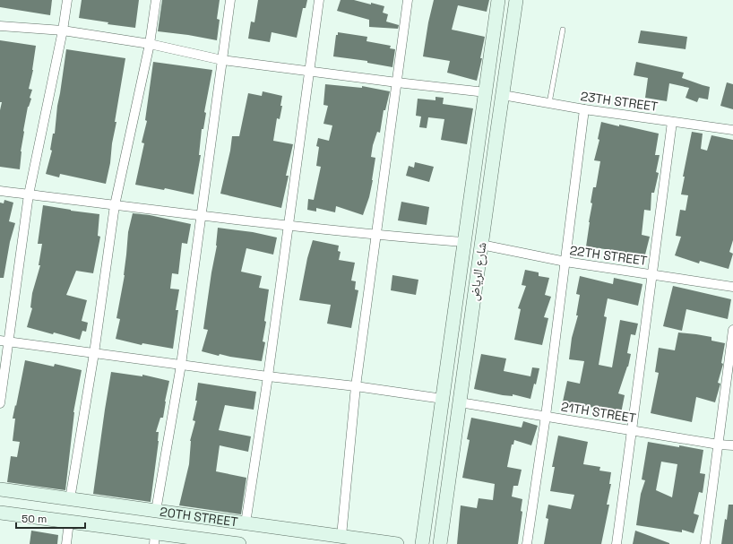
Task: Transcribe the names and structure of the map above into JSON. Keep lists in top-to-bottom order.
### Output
{
  "streets": {
    "main road": ["شارع الرياض", "20TH STREET"],
    "street": ["23TH STREET", "22TH STREET", "21TH STREET"]
  },
  "crossings": [
    ["23TH STREET", "شارع الرياض"],
    ["22TH STREET", "شارع الرياض"],
    ["شارع الرياض", "21TH STREET"]
  ],
  "scale_bar": "50 m"
}
